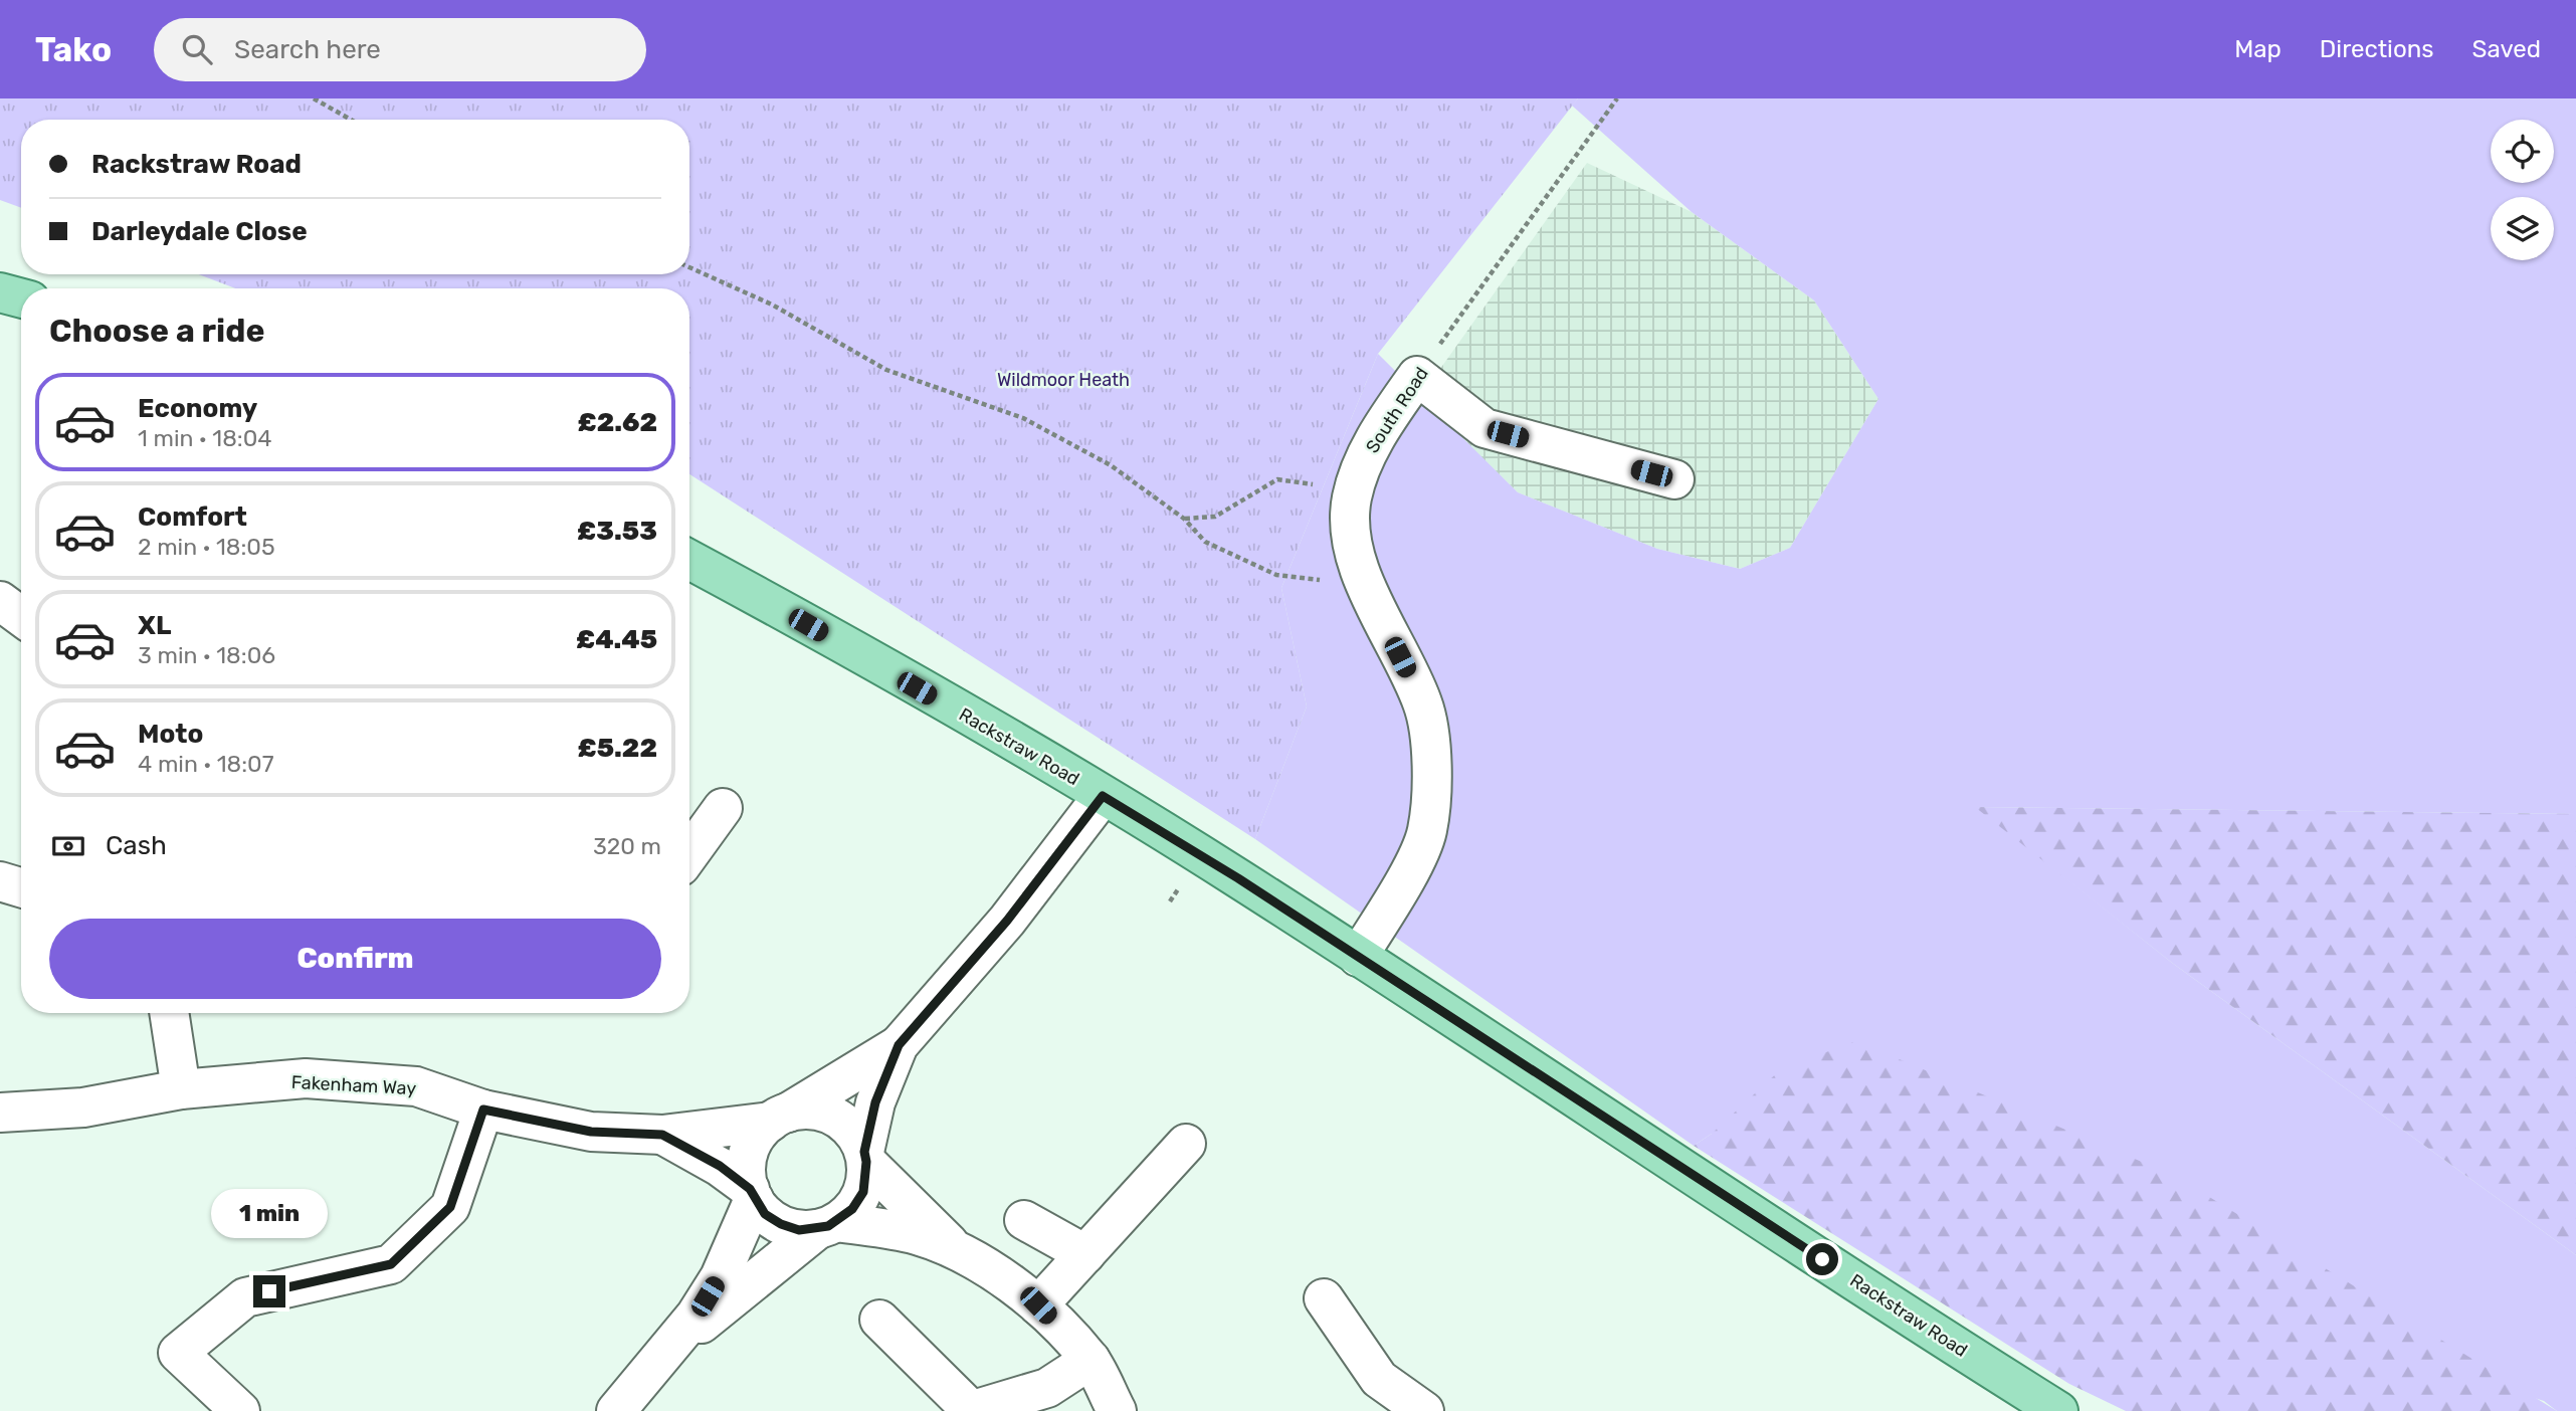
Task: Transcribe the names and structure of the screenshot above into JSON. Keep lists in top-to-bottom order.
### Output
{
  "streets": {
    "main road": ["Rackstraw Road"],
    "street": ["South Road", "Fakenham Way"]
  },
  "crossings": [
    ["South Road", "Rackstraw Road"]
  ],
  "parks": ["Wildmoor Heath"],
  "page": {
    "header": "Tako",
    "search": "Search here",
    "nav": ["Map", "Directions", "Saved"],
    "banner": ["Rackstraw Road", "Darleydale Close"],
    "heading": "Choose a ride",
    "list": [
      {
        "name": "Economy",
        "note": "1 min · 18:04",
        "value": "£2.62"
      },
      {
        "name": "Comfort",
        "note": "2 min · 18:05",
        "value": "£3.53"
      },
      {
        "name": "XL",
        "note": "3 min · 18:06",
        "value": "£4.45"
      },
      {
        "name": "Moto",
        "note": "4 min · 18:07",
        "value": "£5.22"
      }
    ],
    "pay": ["Cash", "320 m"],
    "buttons": "Confirm",
    "bubble": "1 min"
  }
}
